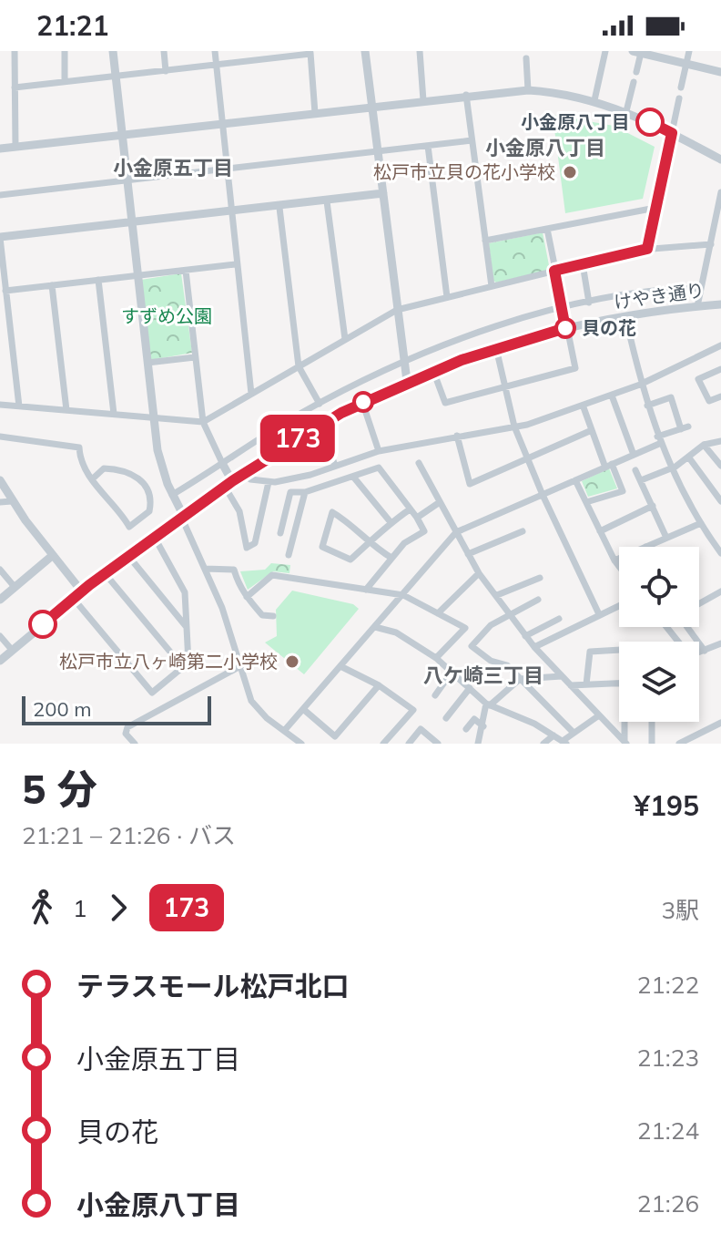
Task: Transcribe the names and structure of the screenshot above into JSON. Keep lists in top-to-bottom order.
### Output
{
  "streets": {
    "street": ["けやき通り"]
  },
  "districts": ["小金原八丁目", "小金原五丁目", "八ケ崎三丁目"],
  "parks": ["すずめ公園"],
  "places": [
    "小金原八丁目",
    "松戸市立貝の花小学校",
    "貝の花",
    "松戸市立八ヶ崎第二小学校"
  ],
  "lines": ["bus line 173"],
  "scale_bar": "200 m",
  "page": {
    "status": "21:21",
    "on_map": "173",
    "scale": "200 m",
    "heading": ["5 分", "21:21 – 21:26 · バス", "¥195"],
    "legs": ["1", "173", "3駅"],
    "list": [
      {
        "name": "テラスモール松戸北口",
        "value": "21:22"
      },
      {
        "name": "小金原五丁目",
        "value": "21:23"
      },
      {
        "name": "貝の花",
        "value": "21:24"
      },
      {
        "name": "小金原八丁目",
        "value": "21:26"
      }
    ]
  }
}
